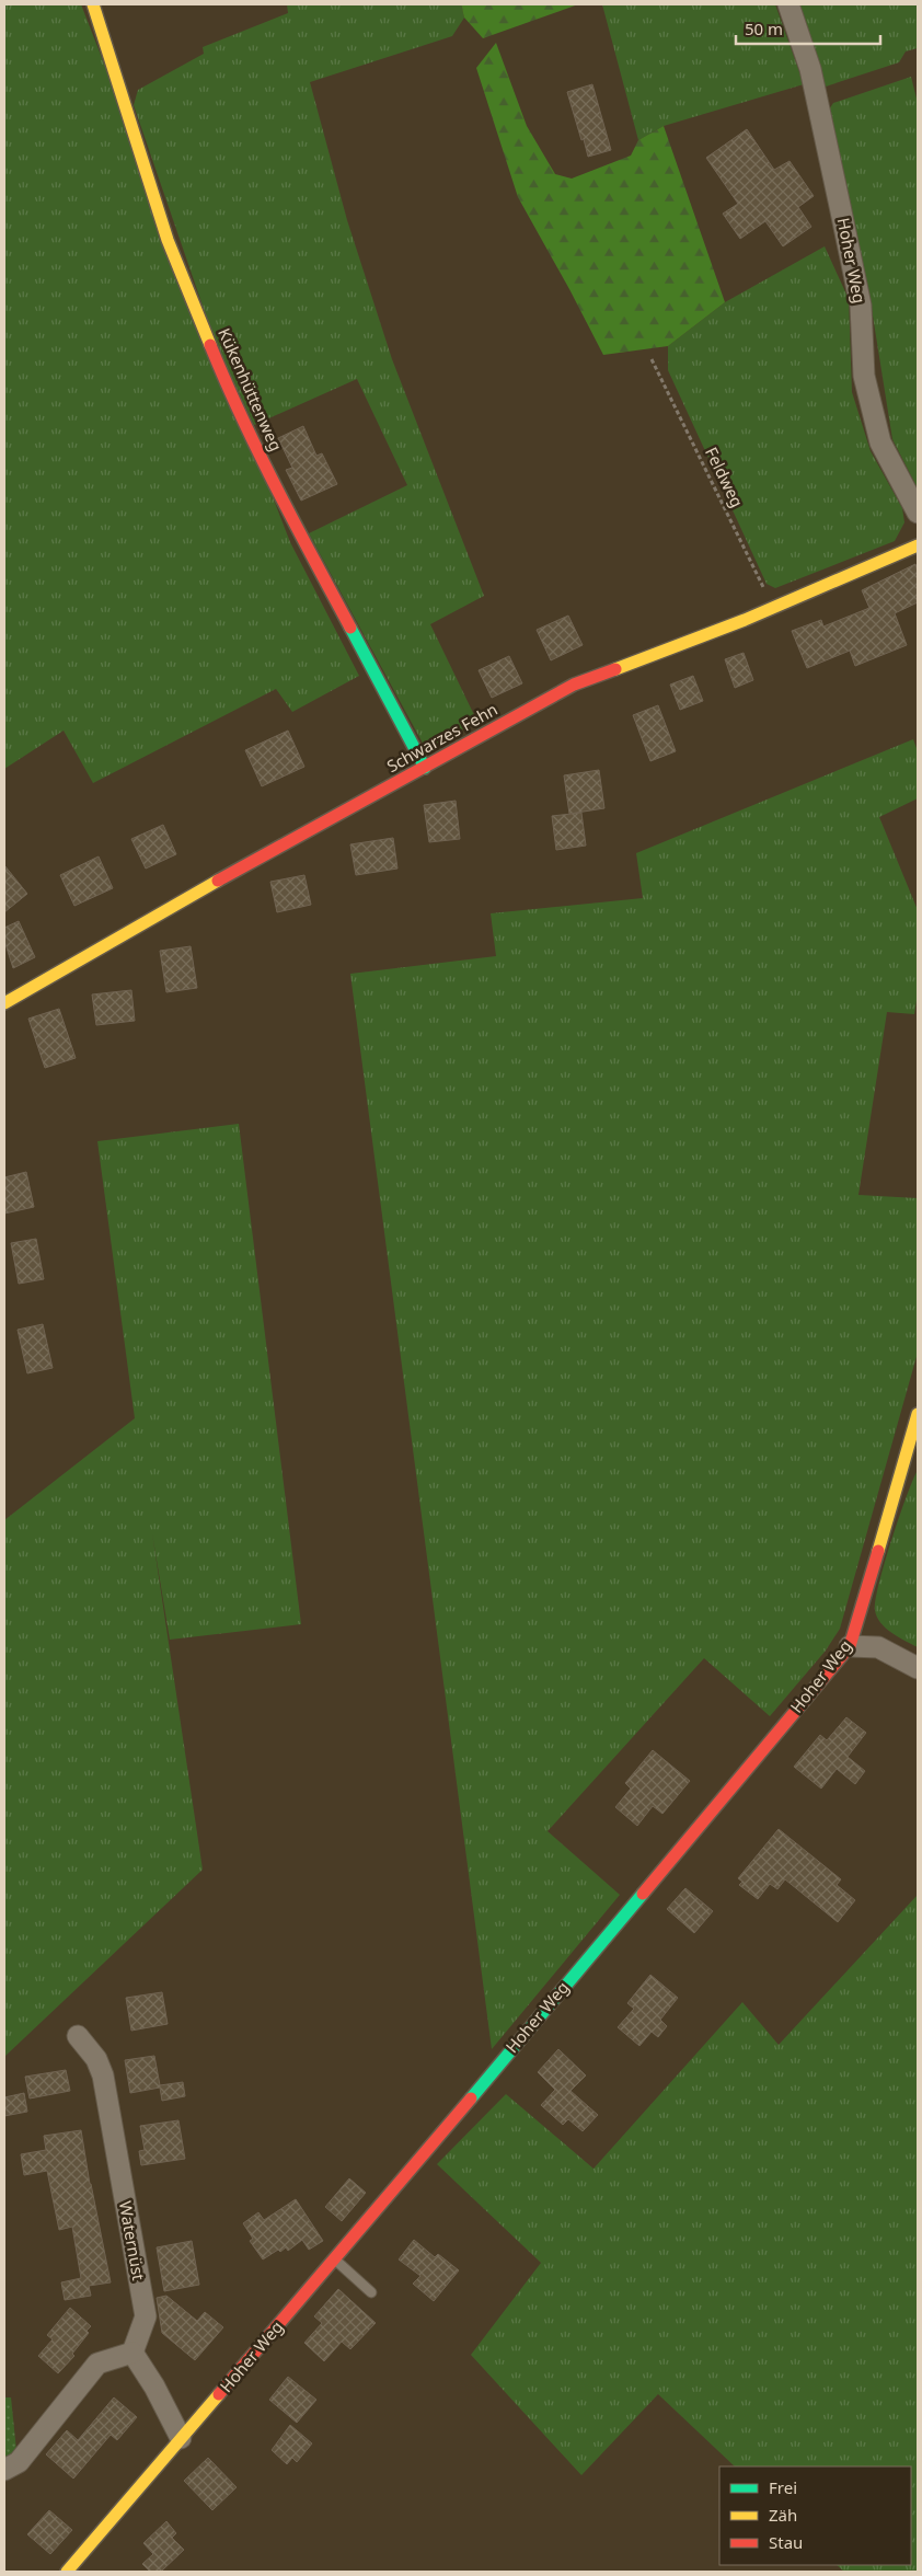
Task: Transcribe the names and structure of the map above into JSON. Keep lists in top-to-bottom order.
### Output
{
  "streets": {
    "street": [
      "Hoher Weg",
      "Kükenhüttenweg",
      "Schwarzes Fehn",
      "Waternüst"
    ],
    "path": ["Feldweg"]
  },
  "crossings": [
    ["Kükenhüttenweg", "Schwarzes Fehn"],
    ["Feldweg", "Schwarzes Fehn"]
  ],
  "legend": ["Frei", "Zäh", "Stau"],
  "scale_bar": "50 m"
}
